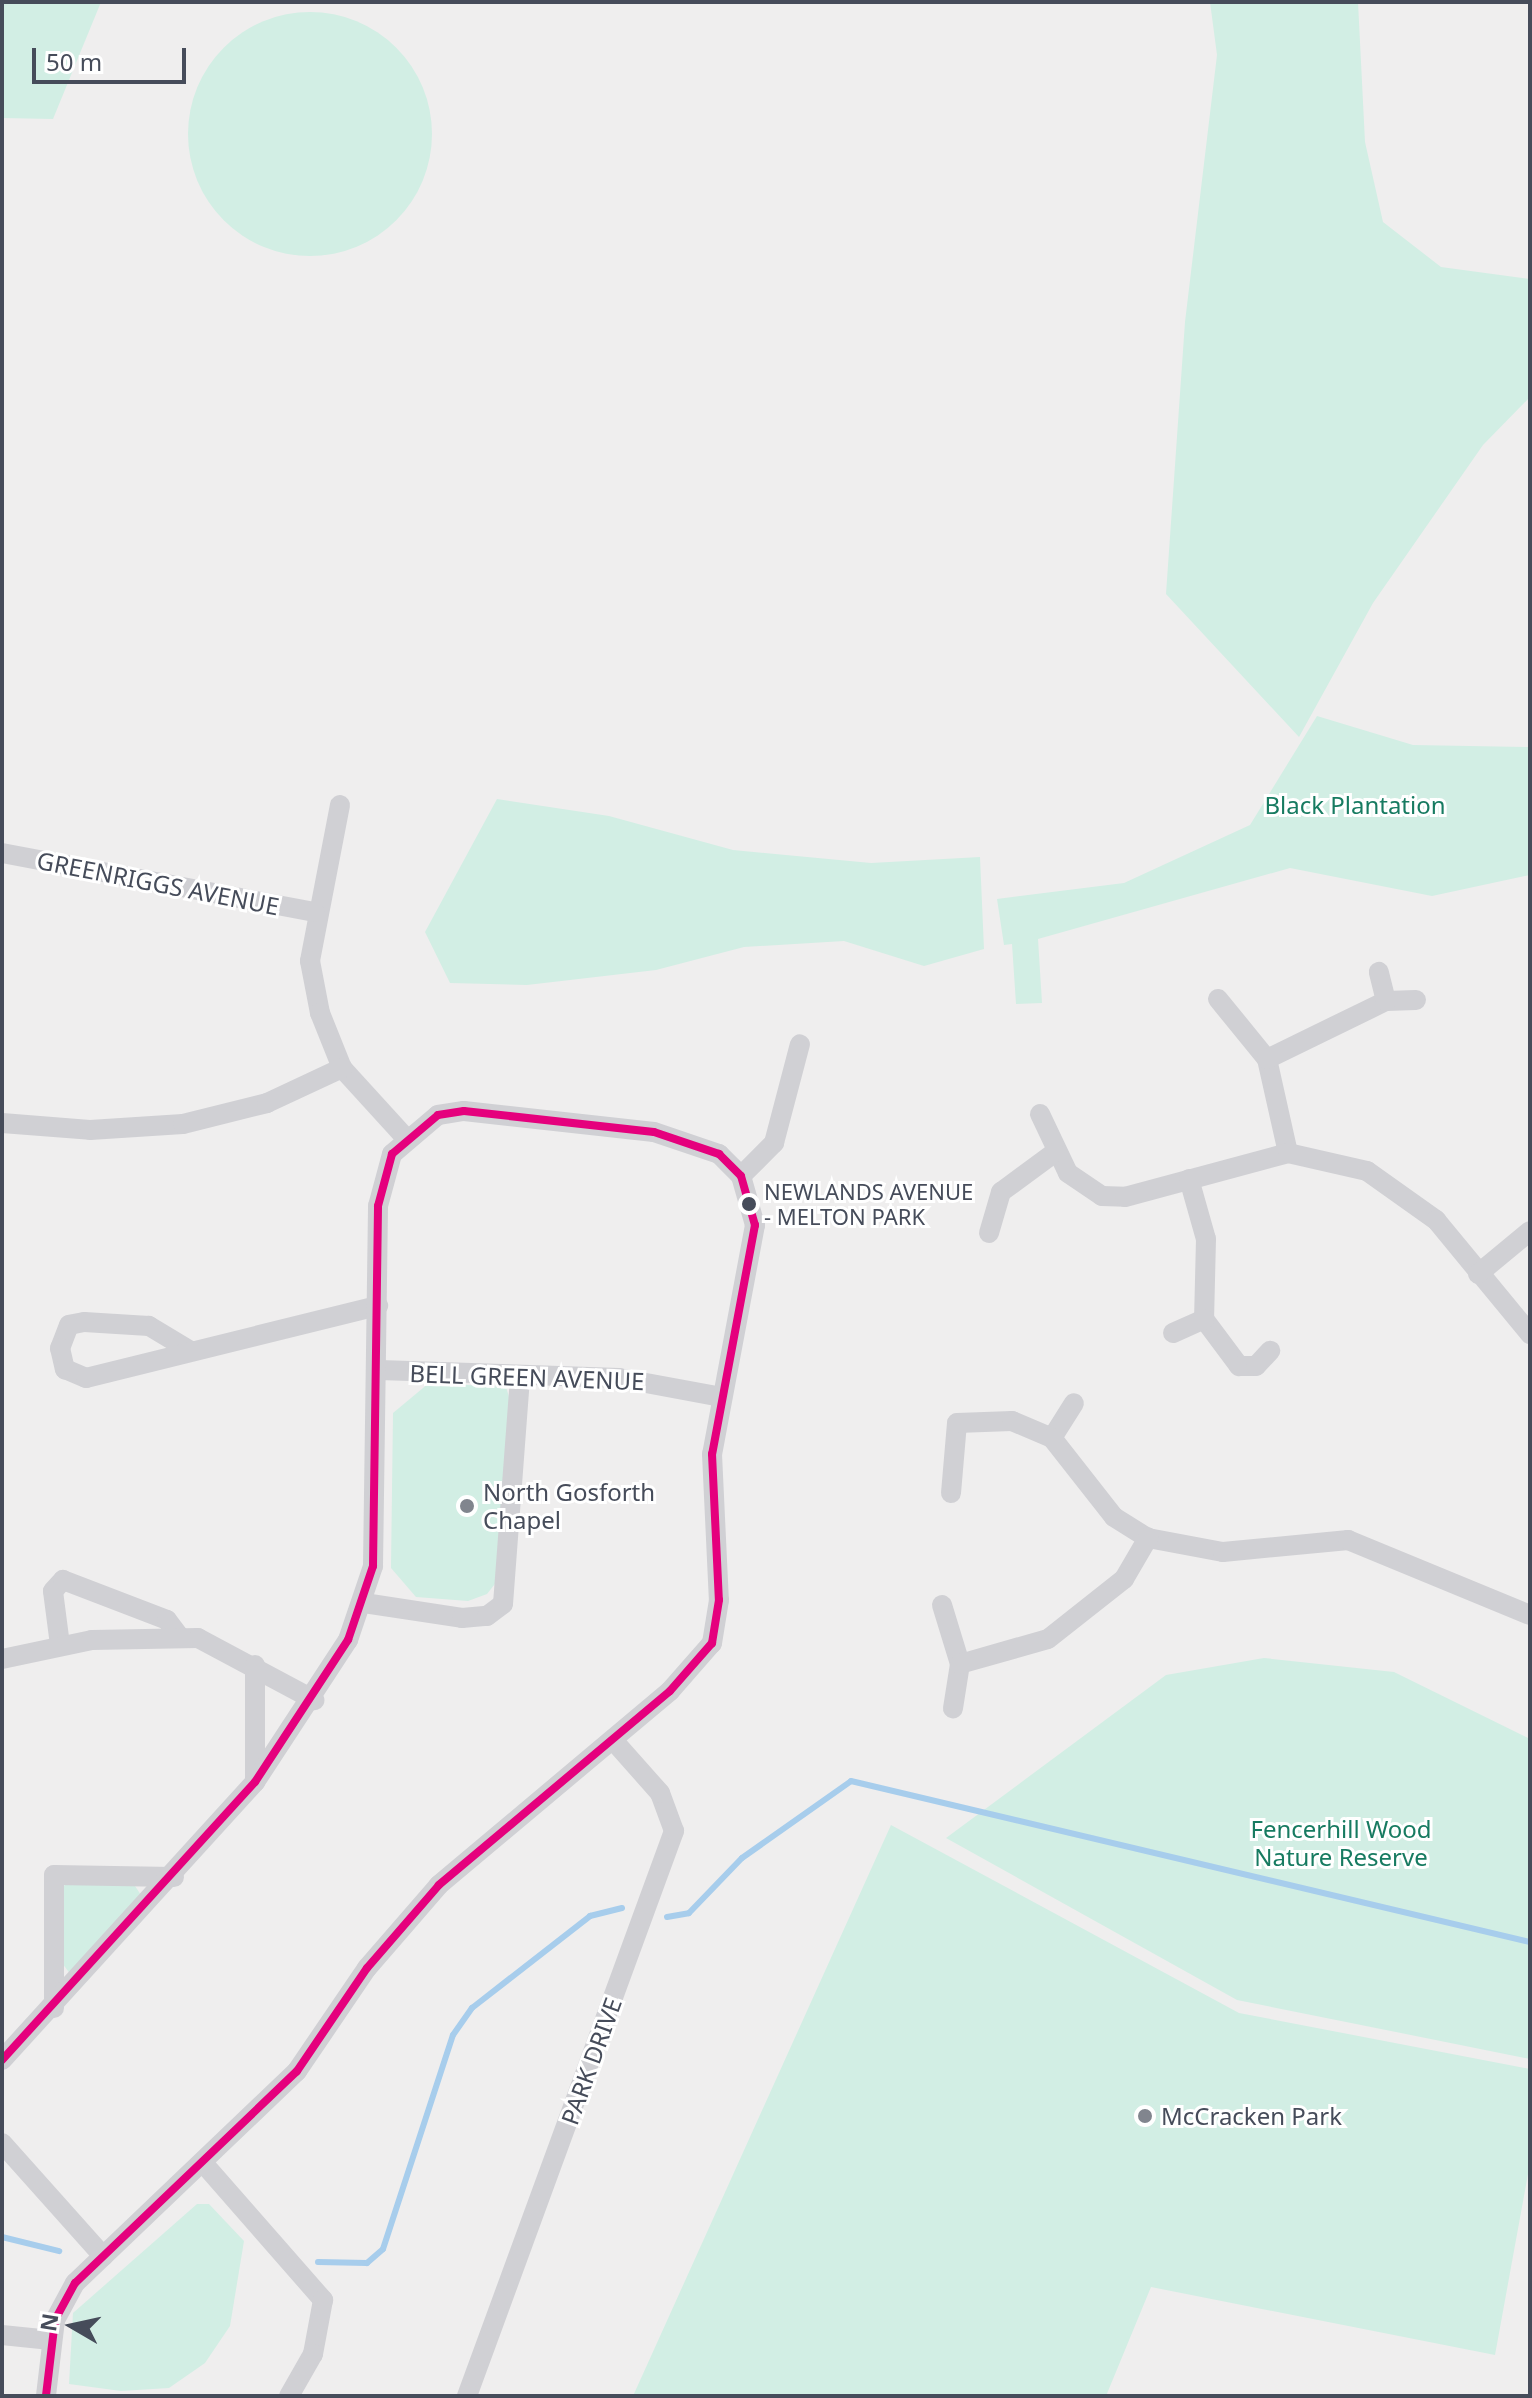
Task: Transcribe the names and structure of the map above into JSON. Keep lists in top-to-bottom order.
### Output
{
  "streets": {
    "street": ["GREENRIGGS AVENUE", "BELL GREEN AVENUE", "PARK DRIVE"]
  },
  "parks": ["Black Plantation", "Fencerhill Wood Nature Reserve"],
  "places": ["NEWLANDS AVENUE - MELTON PARK", "North Gosforth Chapel", "McCracken Park"],
  "scale_bar": "50 m",
  "north": "left"
}
